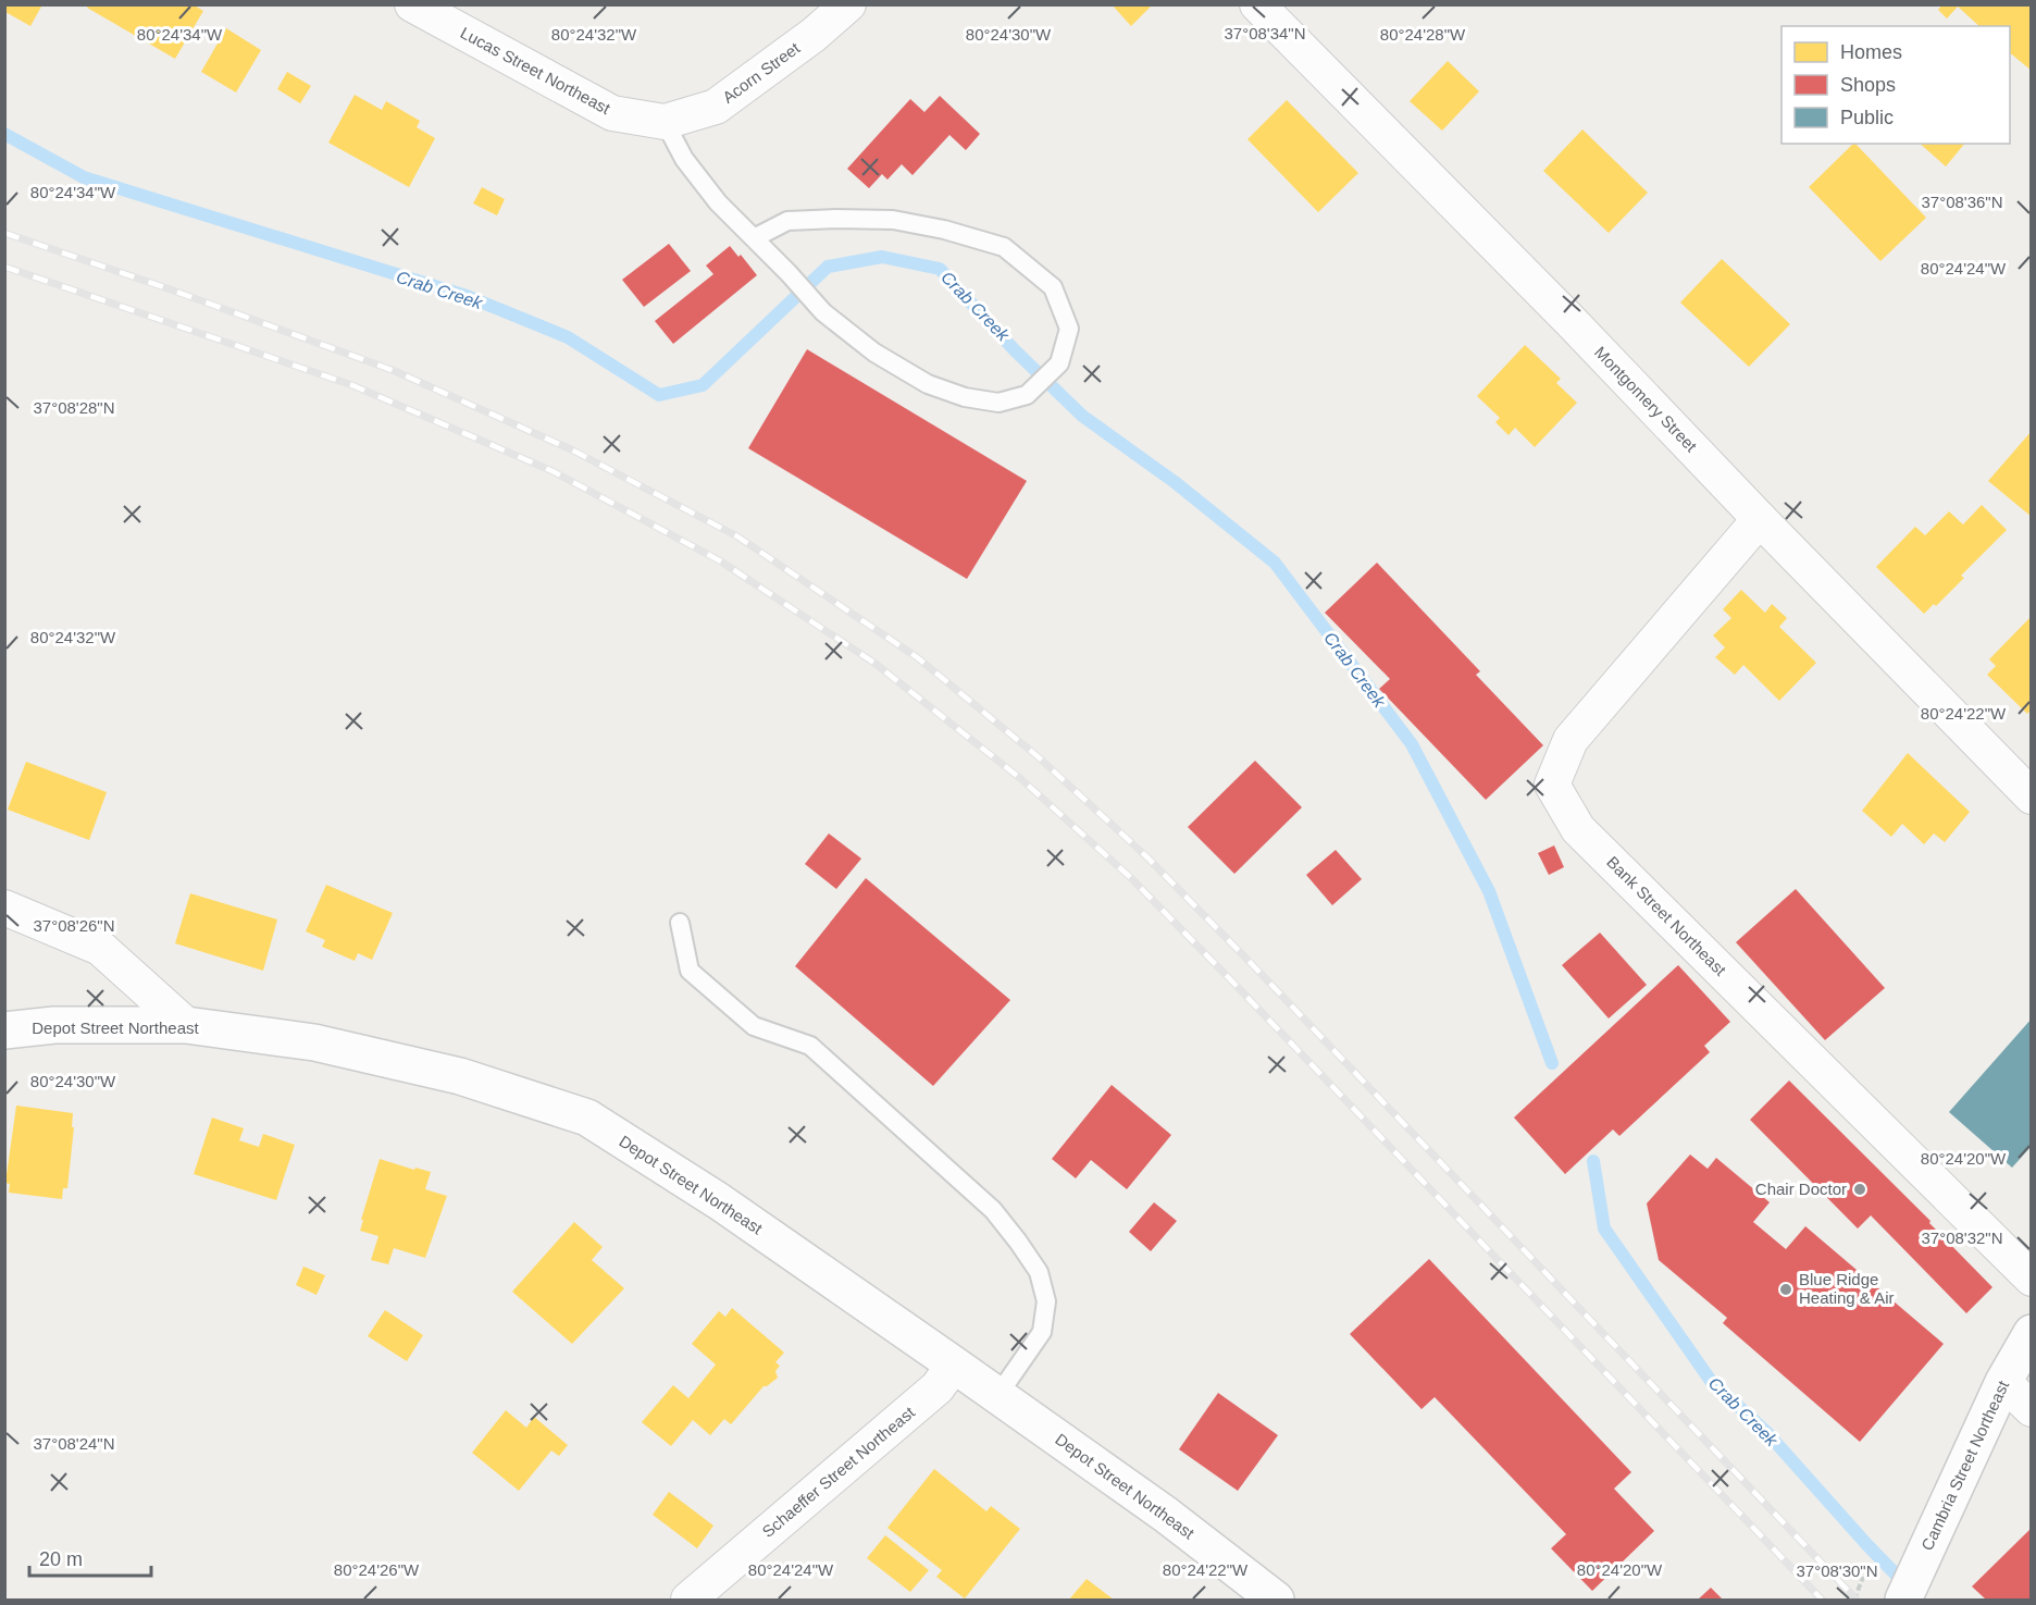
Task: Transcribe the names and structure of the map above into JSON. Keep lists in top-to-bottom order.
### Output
{
  "streets": {
    "street": [
      "Lucas Street Northeast",
      "Acorn Street",
      "Montgomery Street",
      "Bank Street Northeast",
      "Depot Street Northeast",
      "Cambria Street Northeast",
      "Schaeffer Street Northeast"
    ]
  },
  "crossings": [
    ["Lucas Street Northeast", "Acorn Street"],
    ["Montgomery Street", "Bank Street Northeast"],
    ["Depot Street Northeast", "Schaeffer Street Northeast"]
  ],
  "water": ["Crab Creek"],
  "places": ["Chair Doctor", "Blue Ridge Heating & Air"],
  "legend": ["Homes", "Shops", "Public"],
  "scale_bar": "20 m",
  "coordinates": [
    "37°08'34\"N",
    "80°24'34\"W",
    "80°24'30\"W",
    "80°24'32\"W",
    "80°24'28\"W",
    "37°08'36\"N",
    "80°24'24\"W",
    "37°08'28\"N",
    "80°24'22\"W",
    "37°08'26\"N",
    "80°24'20\"W",
    "37°08'32\"N",
    "37°08'24\"N",
    "80°24'26\"W",
    "37°08'30\"N"
  ]
}
